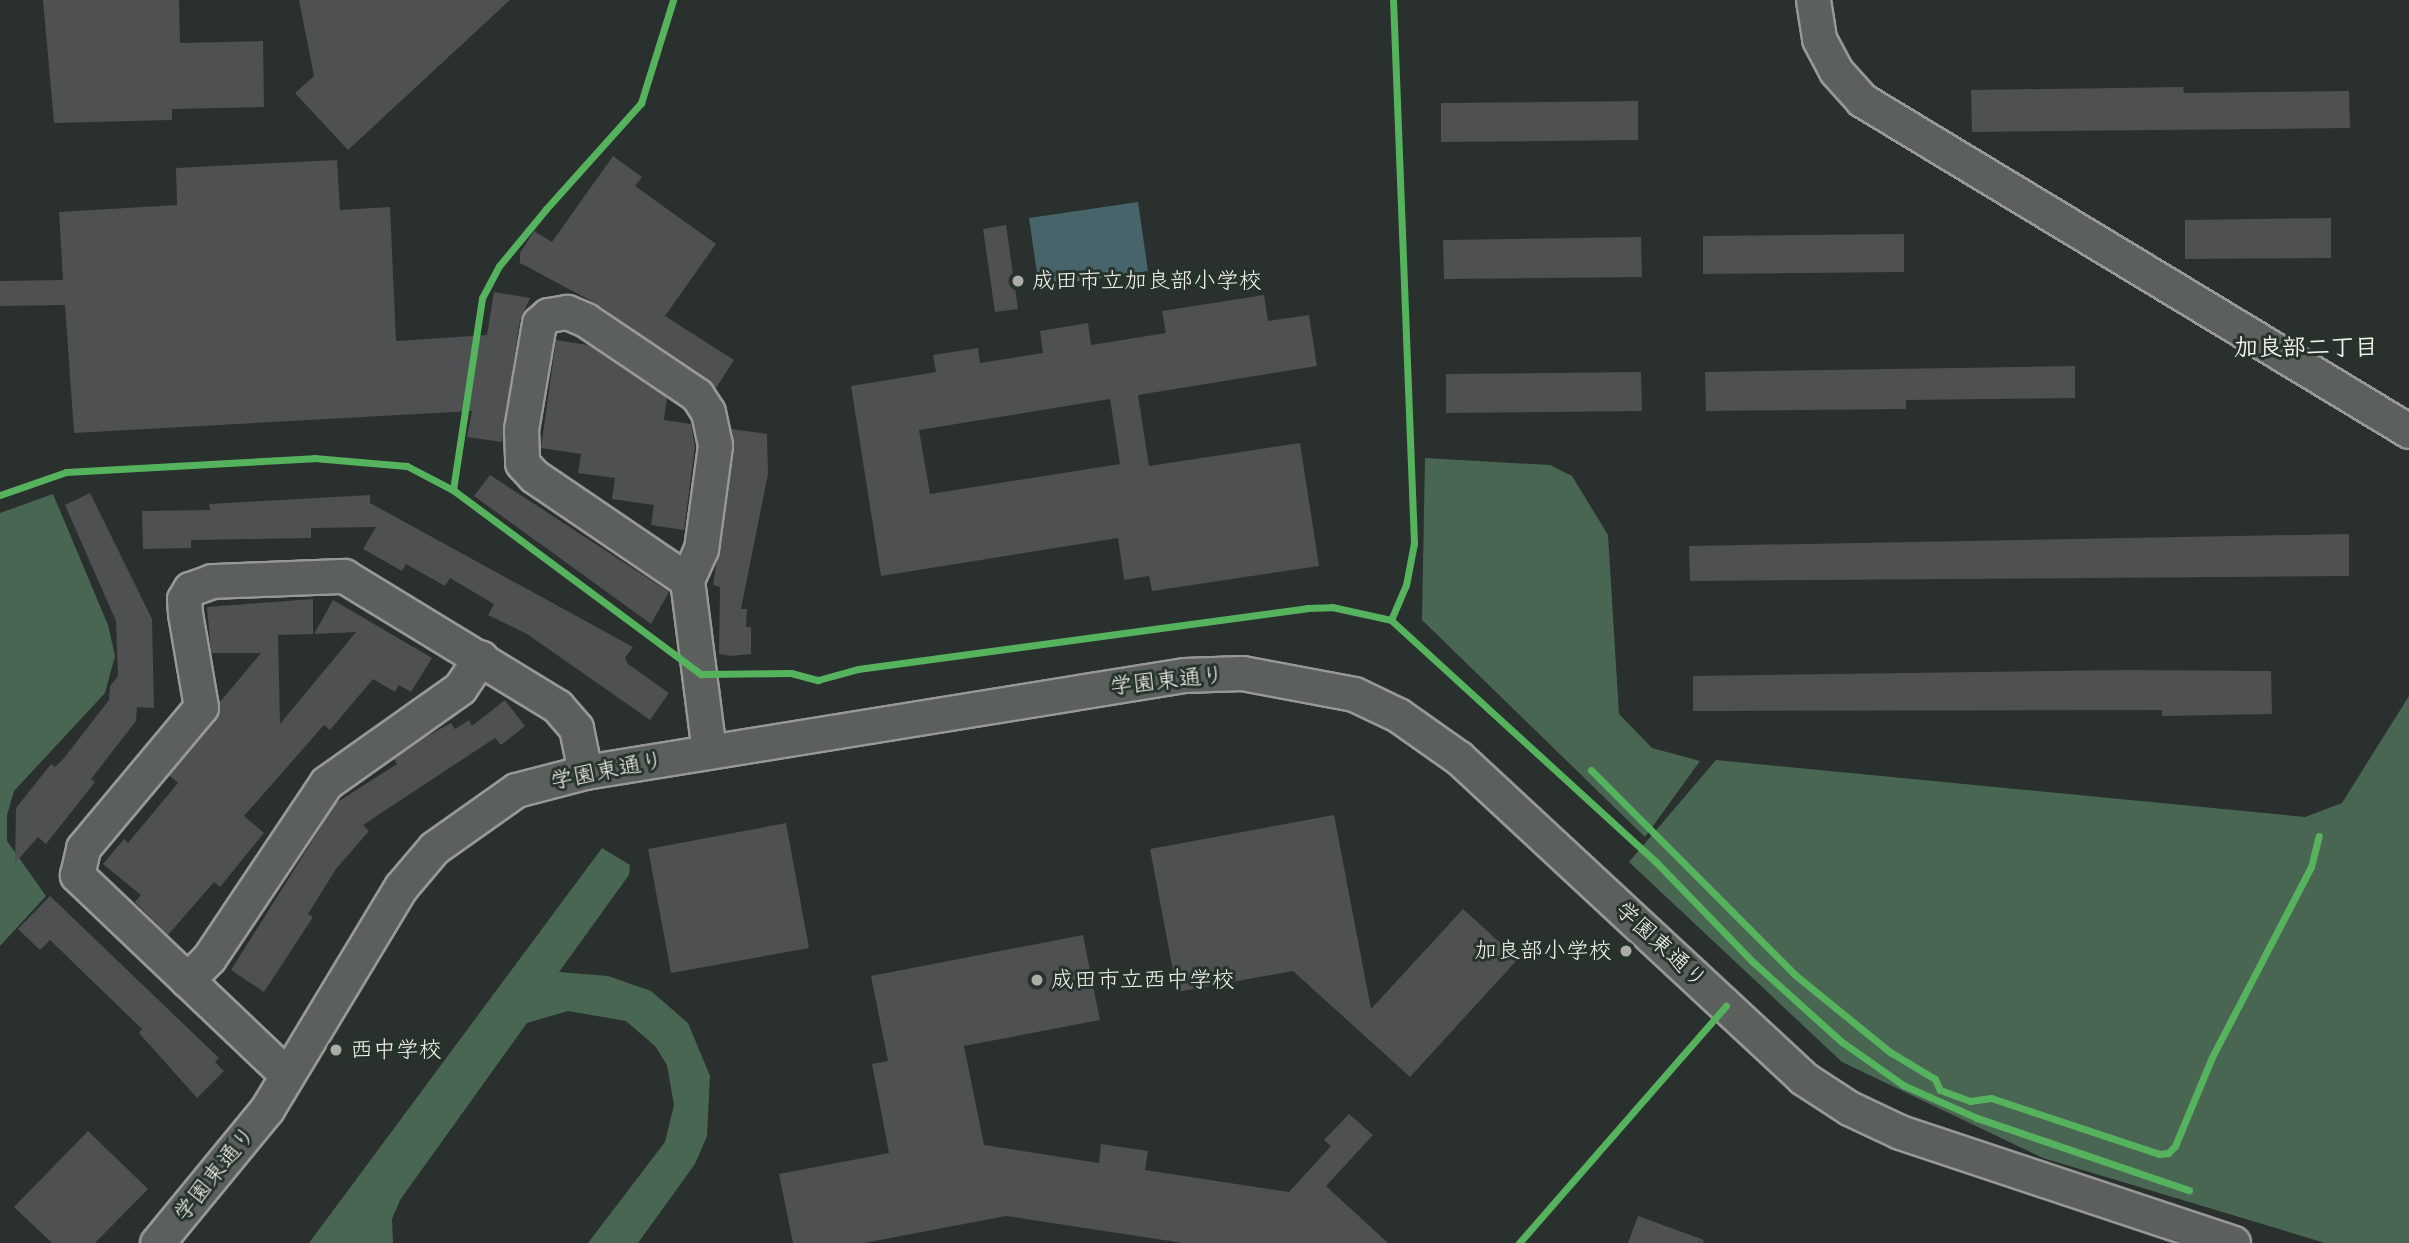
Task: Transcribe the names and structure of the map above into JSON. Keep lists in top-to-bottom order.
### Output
{
  "streets": {
    "street": ["学園東通り"]
  },
  "districts": ["加良部二丁目"],
  "places": [
    "成田市立加良部小学校",
    "加良部小学校",
    "成田市立西中学校",
    "西中学校"
  ]
}
